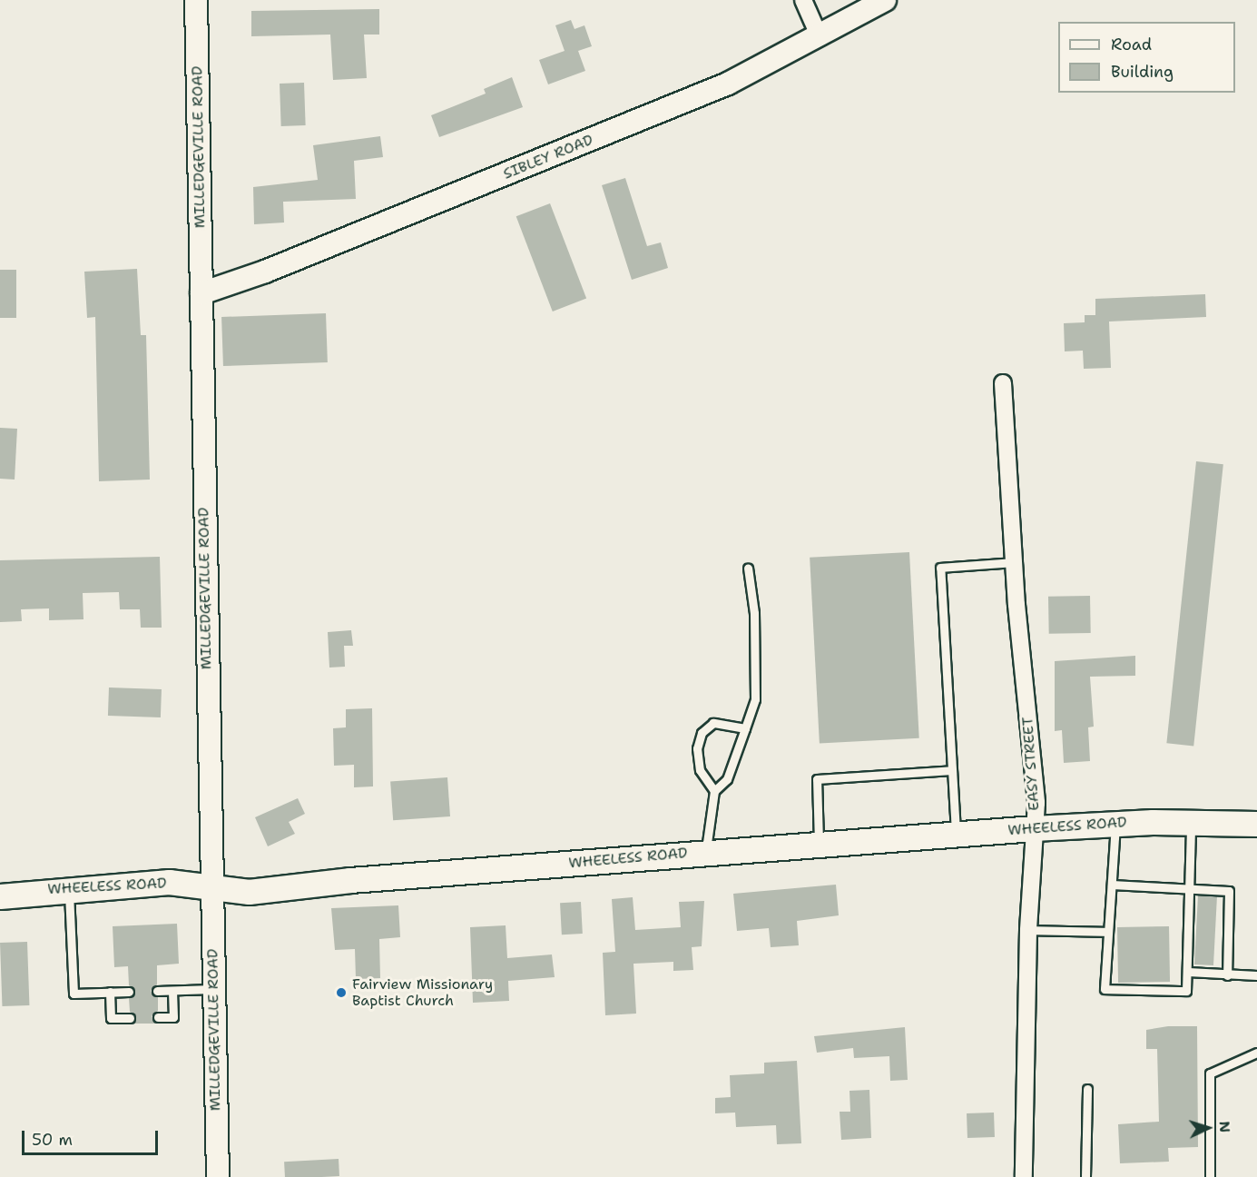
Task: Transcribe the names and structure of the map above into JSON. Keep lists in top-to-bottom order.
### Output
{
  "streets": {
    "main road": ["WHEELESS ROAD"],
    "street": ["MILLEDGEVILLE ROAD", "SIBLEY ROAD", "EASY STREET"]
  },
  "crossings": [
    ["MILLEDGEVILLE ROAD", "SIBLEY ROAD"],
    ["MILLEDGEVILLE ROAD", "WHEELESS ROAD"],
    ["EASY STREET", "WHEELESS ROAD"]
  ],
  "places": ["Fairview Missionary Baptist Church"],
  "legend": ["Road", "Building"],
  "scale_bar": "50 m",
  "north": "right"
}
